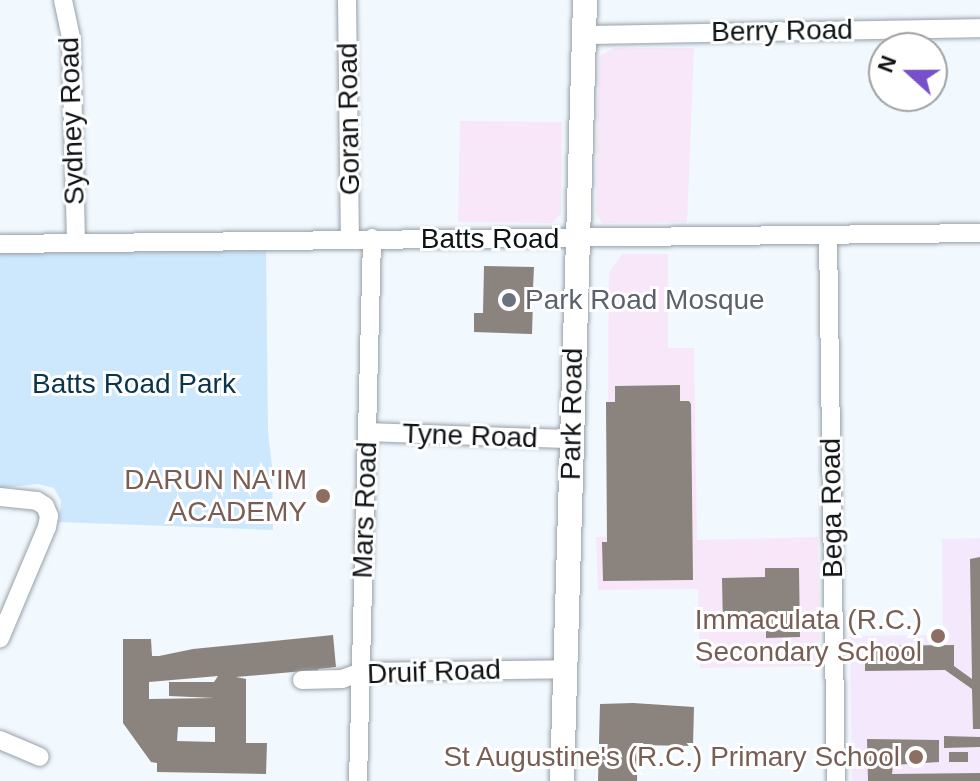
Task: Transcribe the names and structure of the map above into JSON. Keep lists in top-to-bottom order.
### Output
{
  "streets": {
    "street": [
      "Berry Road",
      "Goran Road",
      "Sydney Road",
      "Batts Road",
      "Park Road",
      "Tyne Road",
      "Bega Road",
      "Mars Road",
      "Druif Road"
    ]
  },
  "crossings": [
    ["Berry Road", "Park Road"],
    ["Goran Road", "Batts Road"],
    ["Sydney Road", "Batts Road"],
    ["Batts Road", "Park Road"],
    ["Batts Road", "Bega Road"],
    ["Batts Road", "Mars Road"],
    ["Park Road", "Tyne Road"],
    ["Park Road", "Druif Road"],
    ["Tyne Road", "Mars Road"],
    ["Mars Road", "Druif Road"]
  ],
  "parks": ["Batts Road Park"],
  "places": [
    "Park Road Mosque",
    "DARUN NA'IM ACADEMY",
    "Immaculata (R.C.) Secondary School",
    "St Augustine's (R.C.) Primary School"
  ],
  "north": "left"
}
